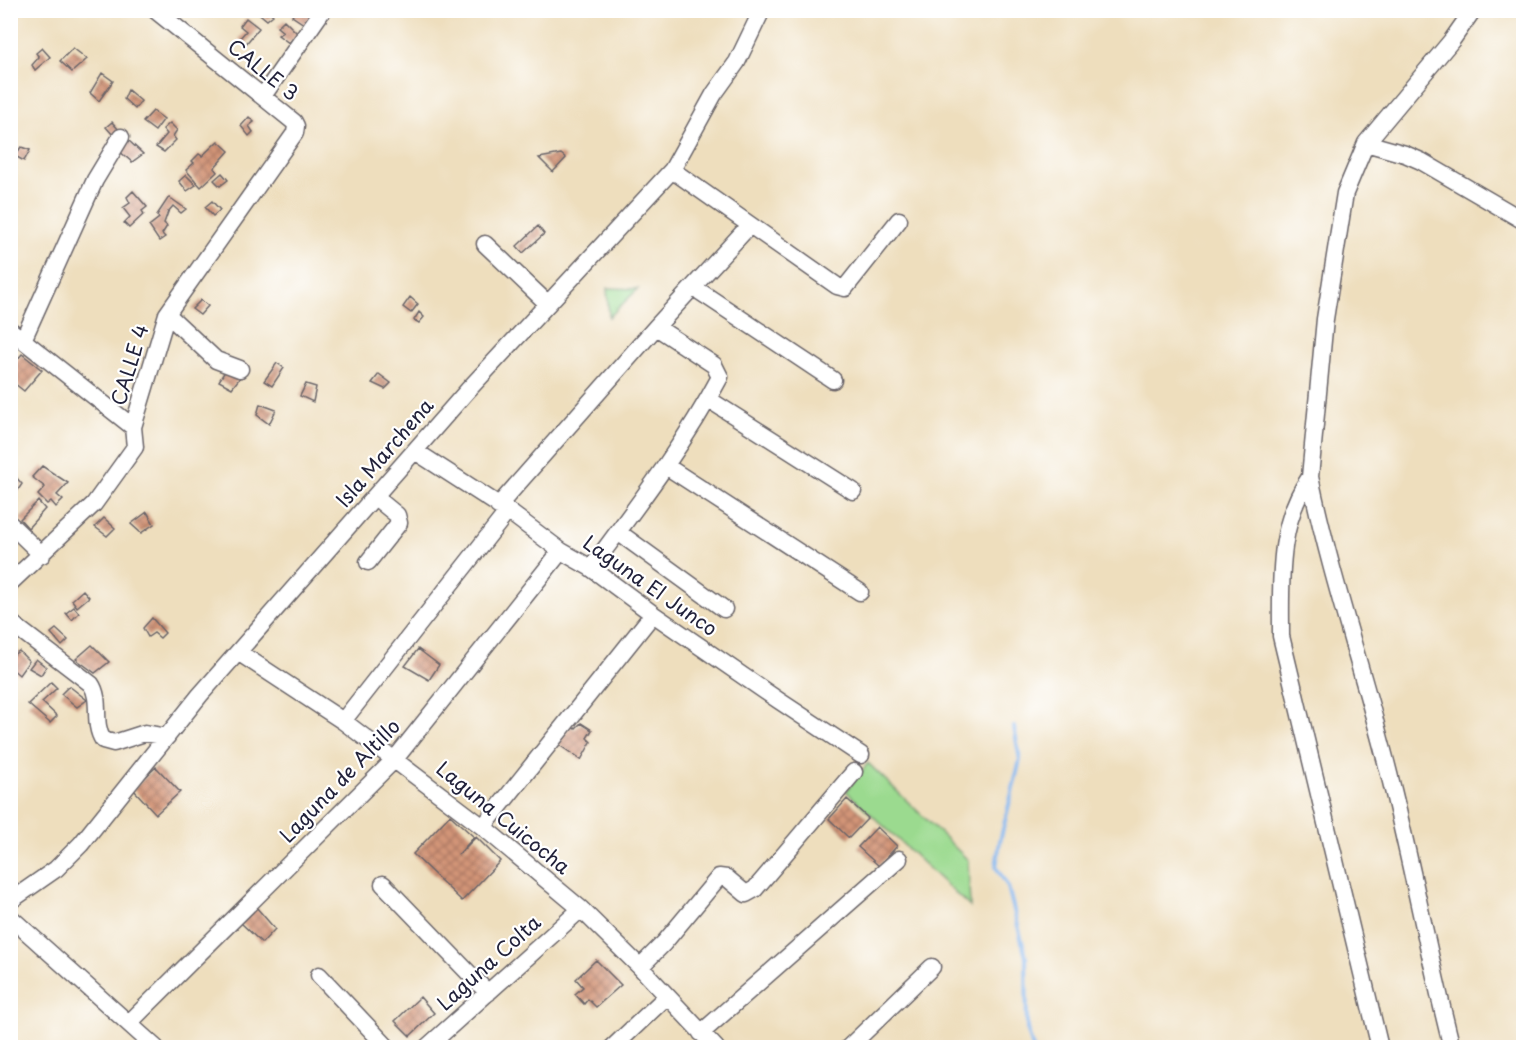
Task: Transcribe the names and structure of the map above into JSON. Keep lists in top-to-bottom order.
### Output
{
  "streets": {
    "street": [
      "CALLE 3",
      "CALLE 4",
      "Isla Marchena",
      "Laguna El Junco",
      "Laguna de Altillo",
      "Laguna Cuicocha",
      "Laguna Colta"
    ]
  },
  "crossings": [
    ["CALLE 3", "CALLE 4"],
    ["Isla Marchena", "Laguna El Junco"],
    ["Isla Marchena", "Laguna Cuicocha"],
    ["Laguna El Junco", "Laguna de Altillo"],
    ["Laguna de Altillo", "Laguna Cuicocha"],
    ["Laguna Cuicocha", "Laguna Colta"]
  ]
}
